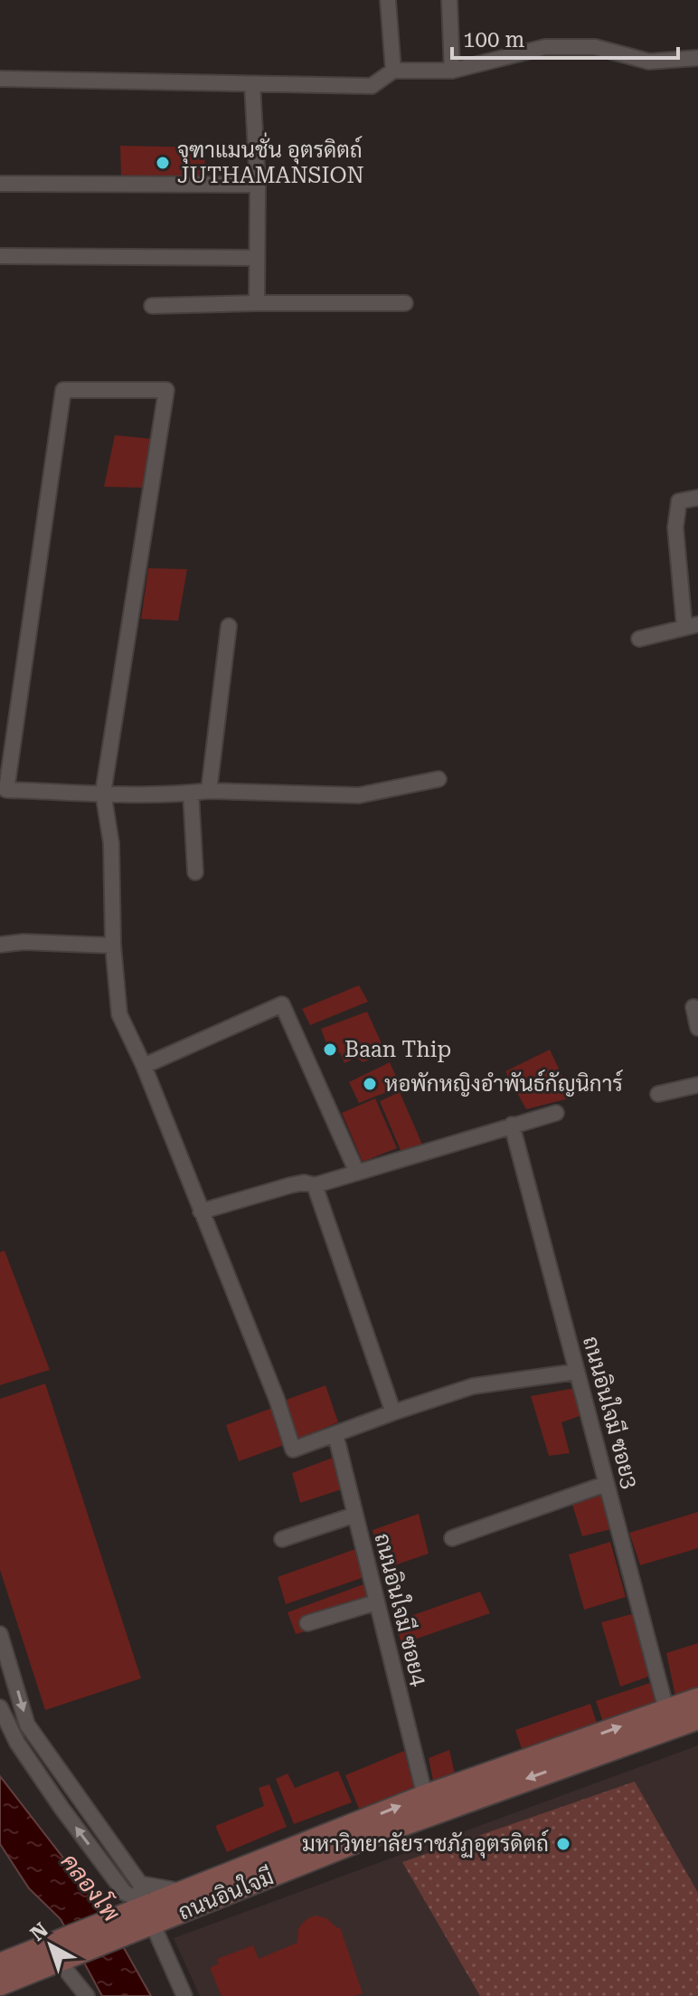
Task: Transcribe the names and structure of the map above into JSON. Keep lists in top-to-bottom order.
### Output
{
  "streets": {
    "main road": ["ถนนอินใจมี"],
    "street": ["ถนนอินใจมี ซอย3", "ถนนอินใจมี ซอย4"]
  },
  "crossings": [
    ["ถนนอินใจมี ซอย3", "ถนนอินใจมี"],
    ["ถนนอินใจมี ซอย4", "ถนนอินใจมี"]
  ],
  "water": ["คลองโพ"],
  "places": [
    "จุฑาแมนชั่น อุตรดิตถ์ JUTHAMANSION",
    "Baan Thip",
    "หอพักหญิงอำพันธ์กัญนิการ์",
    "มหาวิทยาลัยราชภัฏอุตรดิตถ์"
  ],
  "scale_bar": "100 m",
  "north": "top left"
}
